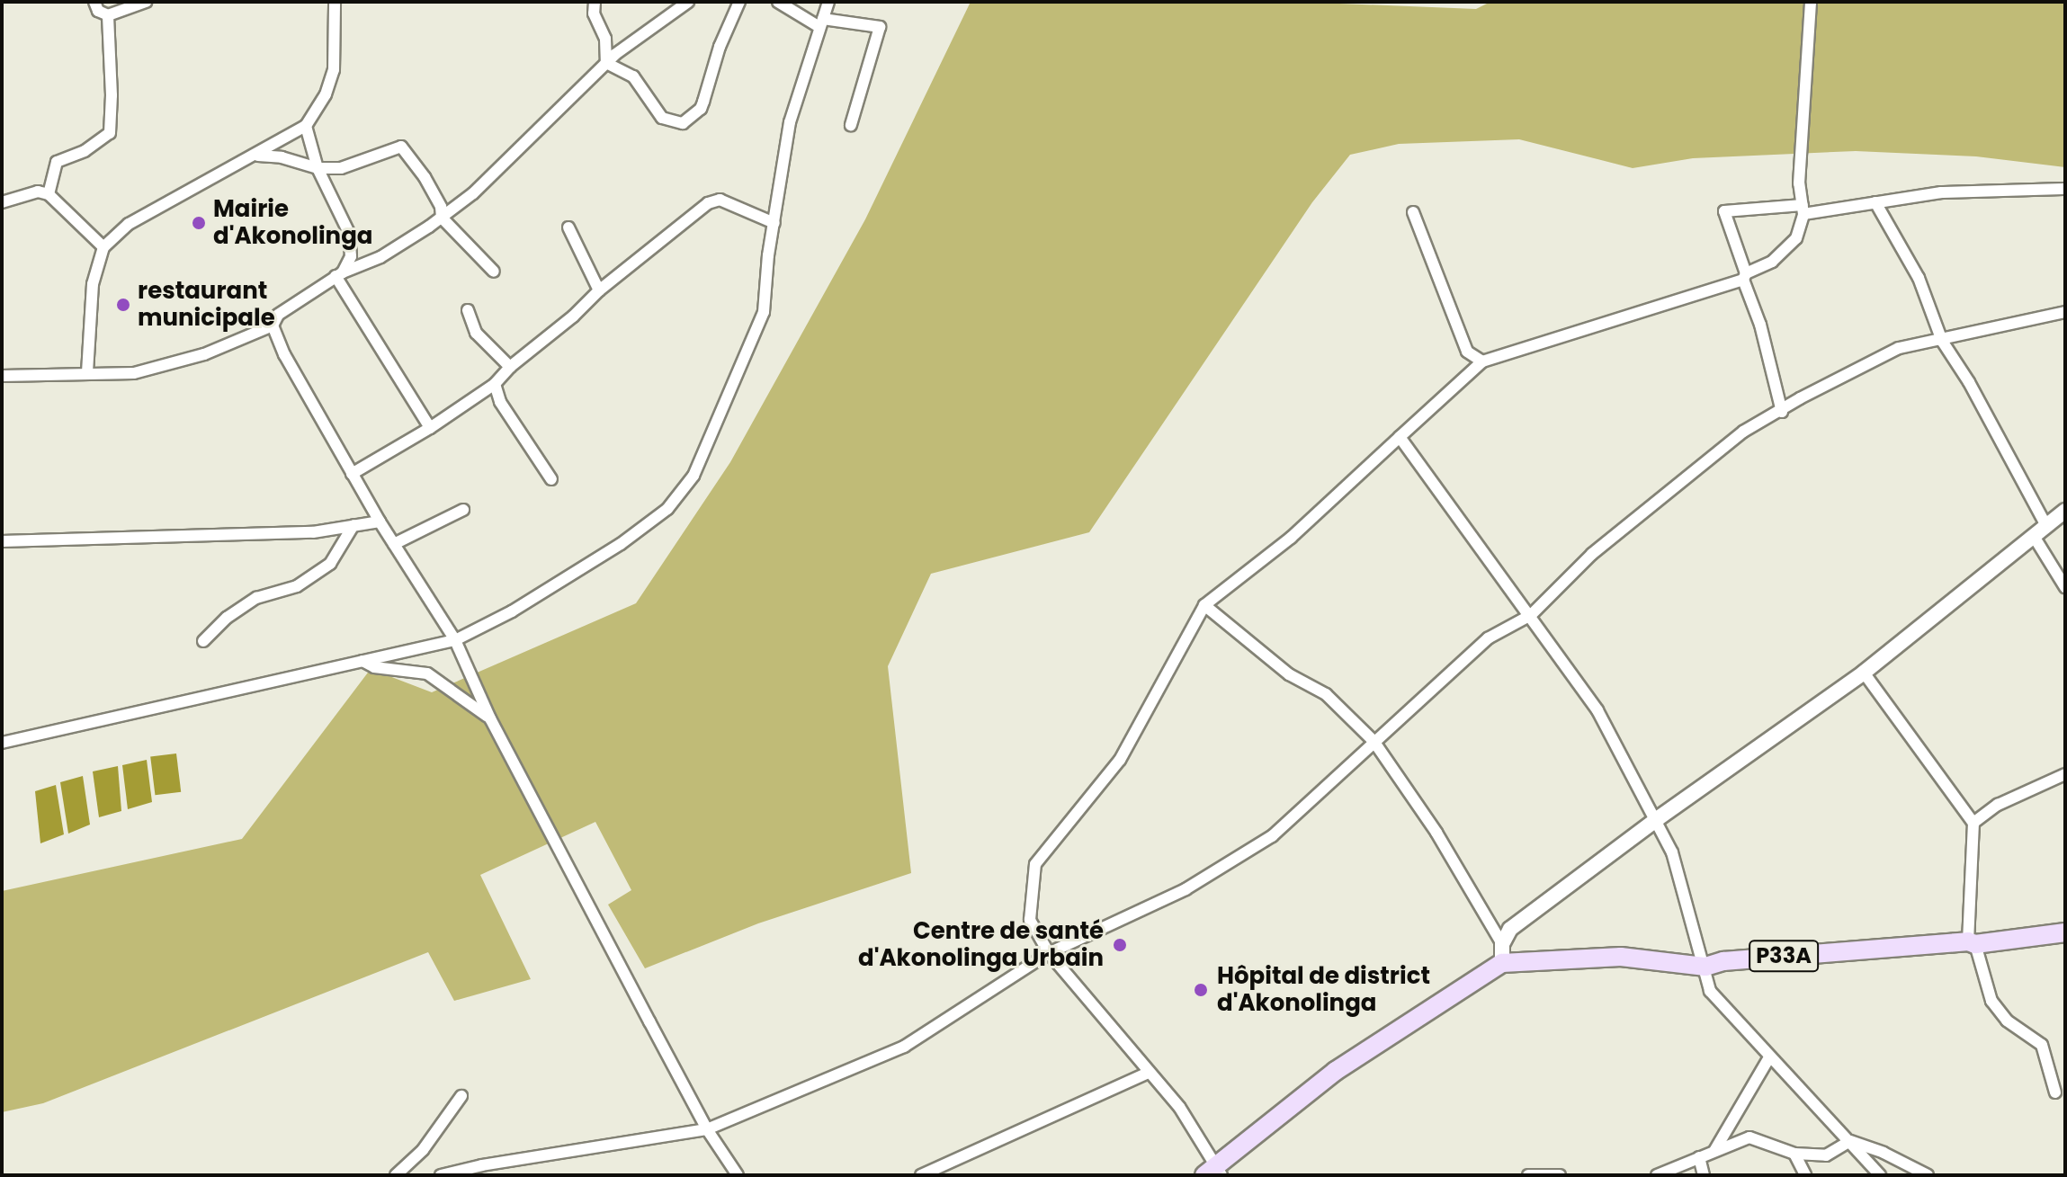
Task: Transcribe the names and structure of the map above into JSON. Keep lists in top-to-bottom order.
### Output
{
  "streets": {
    "main road": ["P33A"]
  },
  "places": [
    "Mairie d'Akonolinga",
    "restaurant municipale",
    "Centre de santé d'Akonolinga Urbain",
    "Hôpital de district d'Akonolinga"
  ]
}
